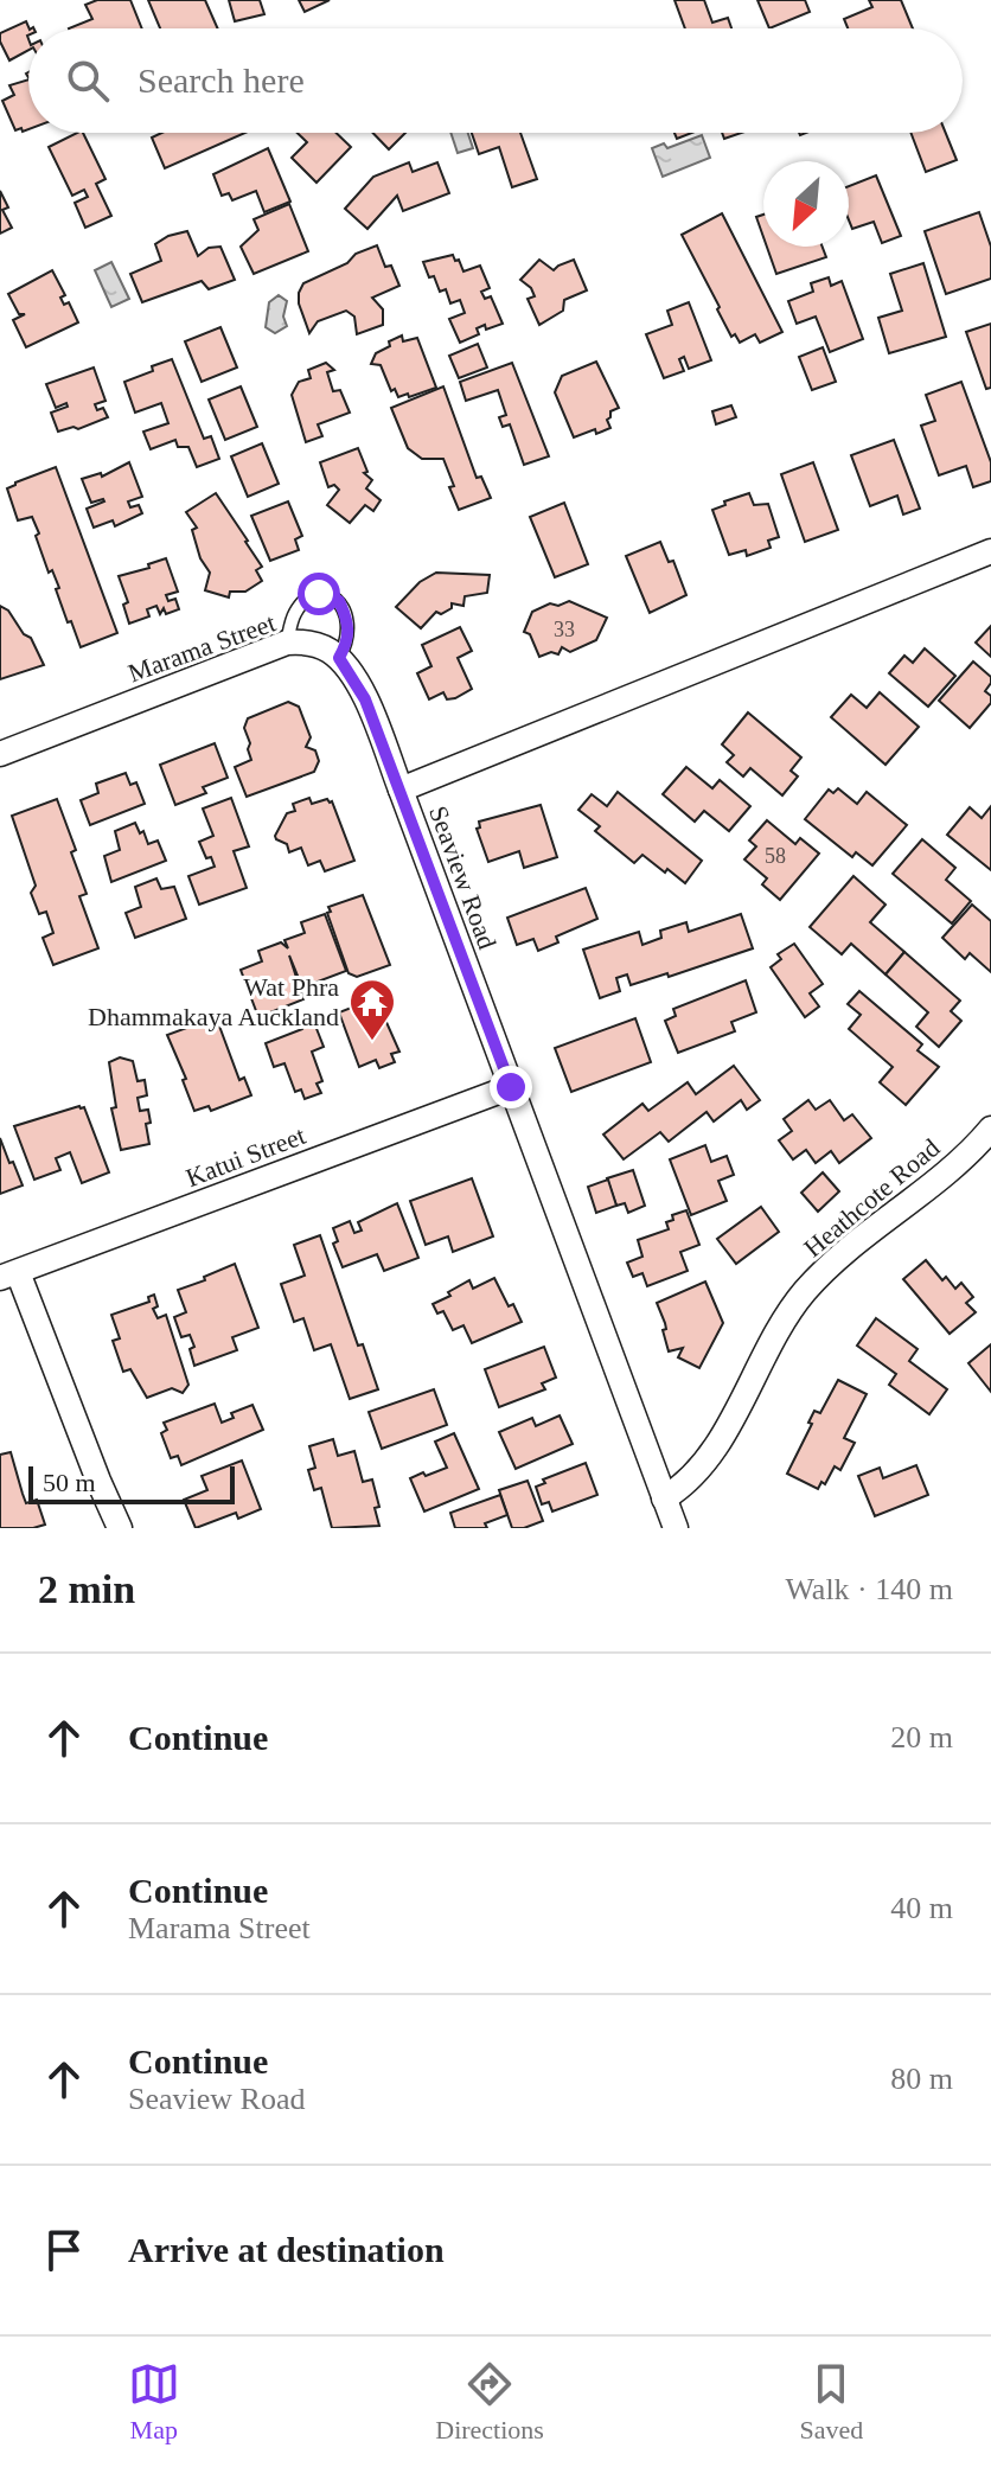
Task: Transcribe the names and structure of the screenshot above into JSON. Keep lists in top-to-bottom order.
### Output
{
  "streets": {
    "street": [
      "Marama Street",
      "Seaview Road",
      "Katui Street",
      "Heathcote Road"
    ]
  },
  "crossings": [
    ["Seaview Road", "Katui Street"],
    ["Seaview Road", "Heathcote Road"]
  ],
  "places": {
    "temple": ["Wat Phra Dhammakaya Auckland"]
  },
  "house_numbers": ["33", "58"],
  "scale_bar": "50 m",
  "north": "bottom left",
  "page": {
    "search": "Search here",
    "scale": "50 m",
    "heading": ["2 min", "Walk · 140 m"],
    "list": [
      ["Continue", "20 m"],
      ["Continue", "Marama Street", "40 m"],
      ["Continue", "Seaview Road", "80 m"],
      "Arrive at destination"
    ],
    "nav": ["Map", "Directions", "Saved"]
  }
}
